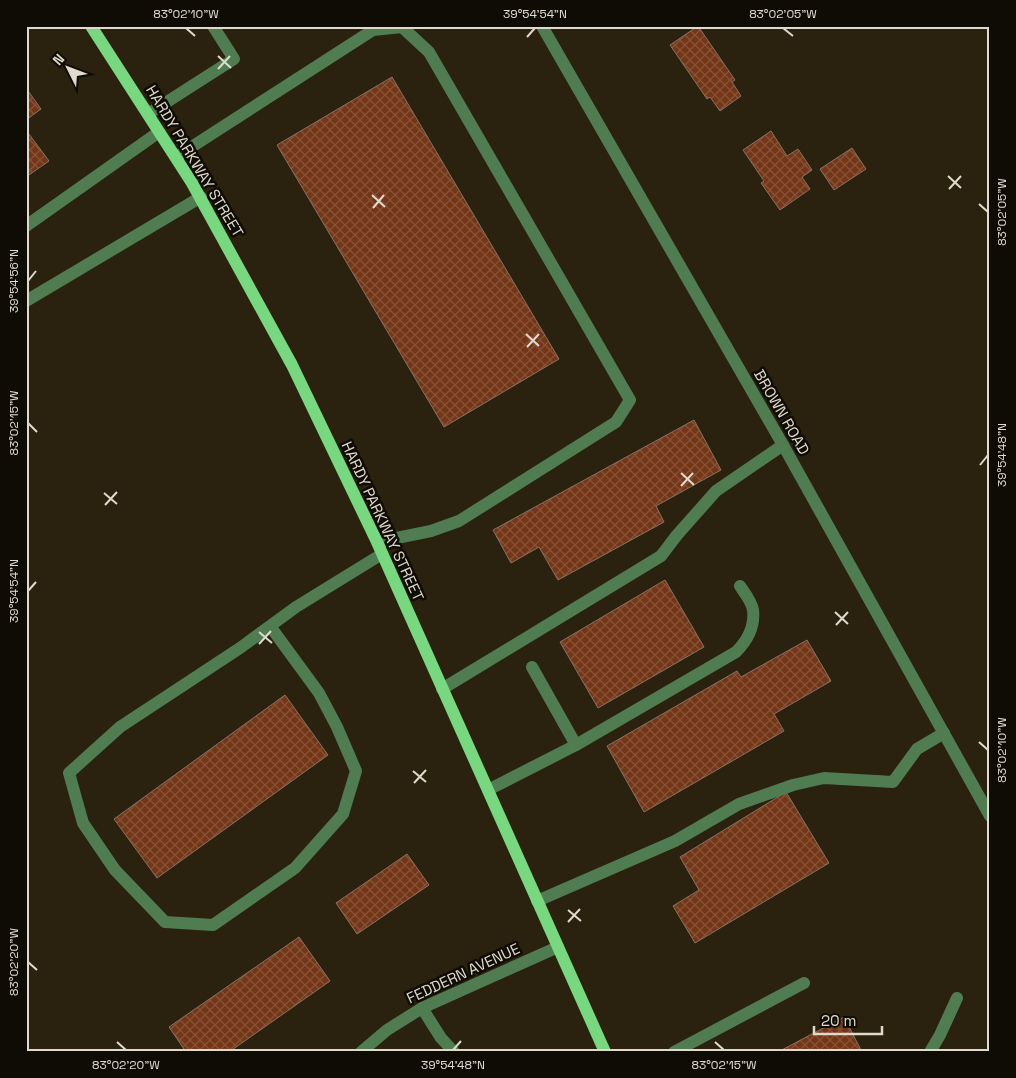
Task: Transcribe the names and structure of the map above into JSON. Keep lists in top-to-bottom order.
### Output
{
  "streets": {
    "main road": ["HARDY PARKWAY STREET"],
    "street": ["BROWN ROAD", "FEDDERN AVENUE"]
  },
  "crossings": [
    ["HARDY PARKWAY STREET", "FEDDERN AVENUE"]
  ],
  "scale_bar": "20 m",
  "north": "top left",
  "coordinates": [
    "83°02'10\"W",
    "39°54'54\"N",
    "83°02'05\"W",
    "39°54'56\"N",
    "83°02'15\"W",
    "39°54'48\"N",
    "83°02'20\"W"
  ]
}
